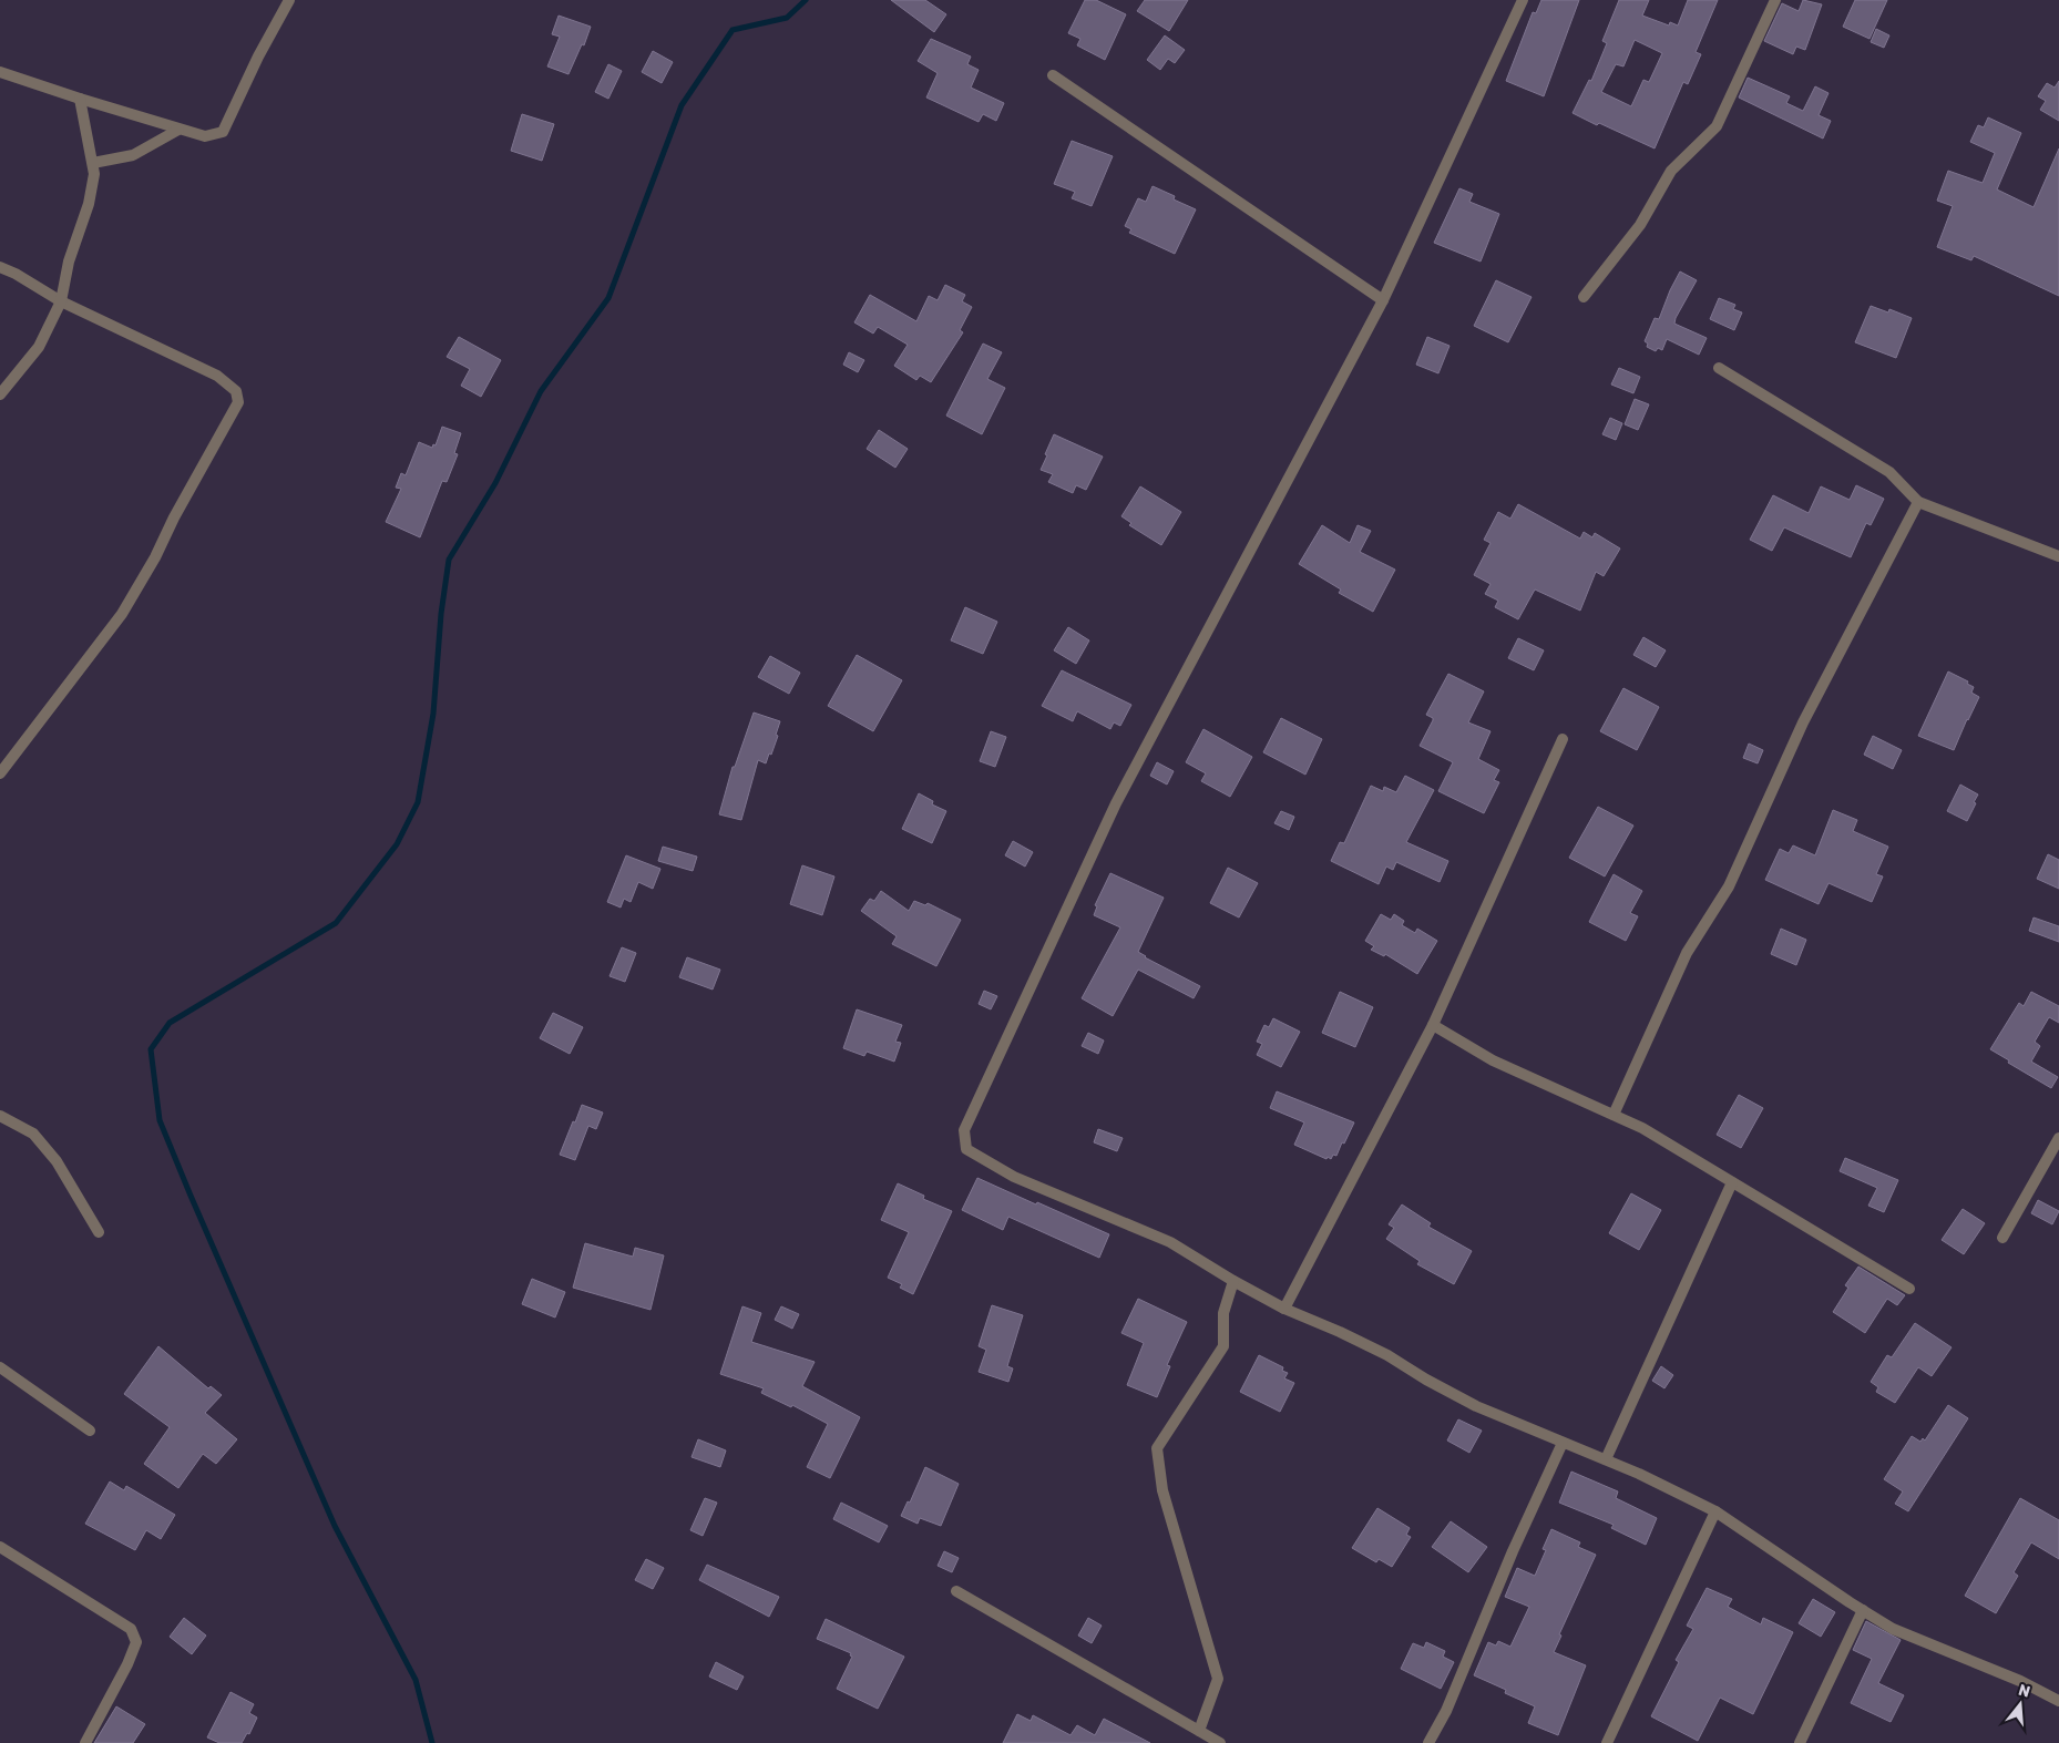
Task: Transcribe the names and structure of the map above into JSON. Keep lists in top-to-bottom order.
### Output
{
  "north": "top"
}
